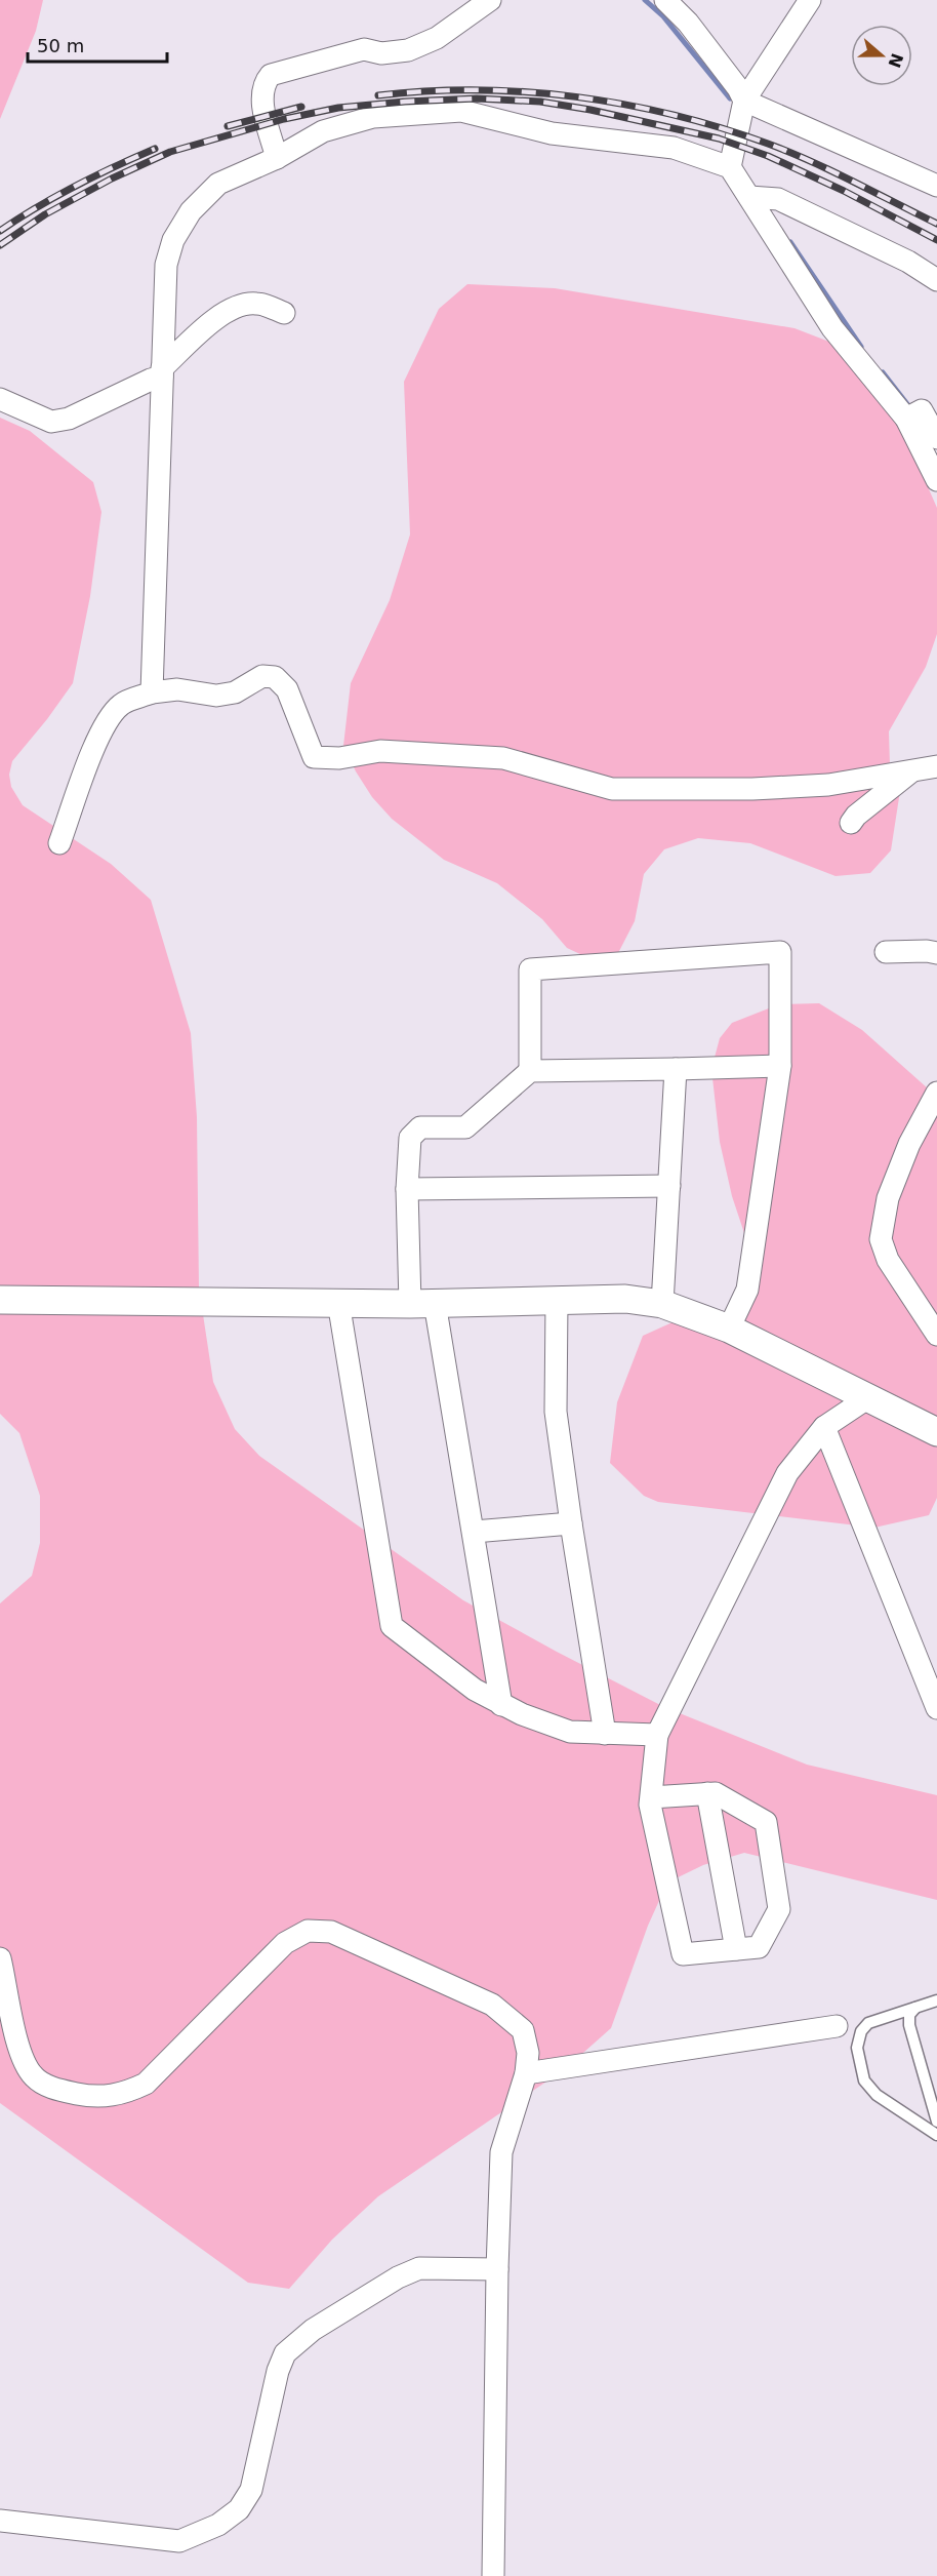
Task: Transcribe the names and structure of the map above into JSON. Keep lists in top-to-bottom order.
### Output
{
  "scale_bar": "50 m",
  "north": "right"
}
